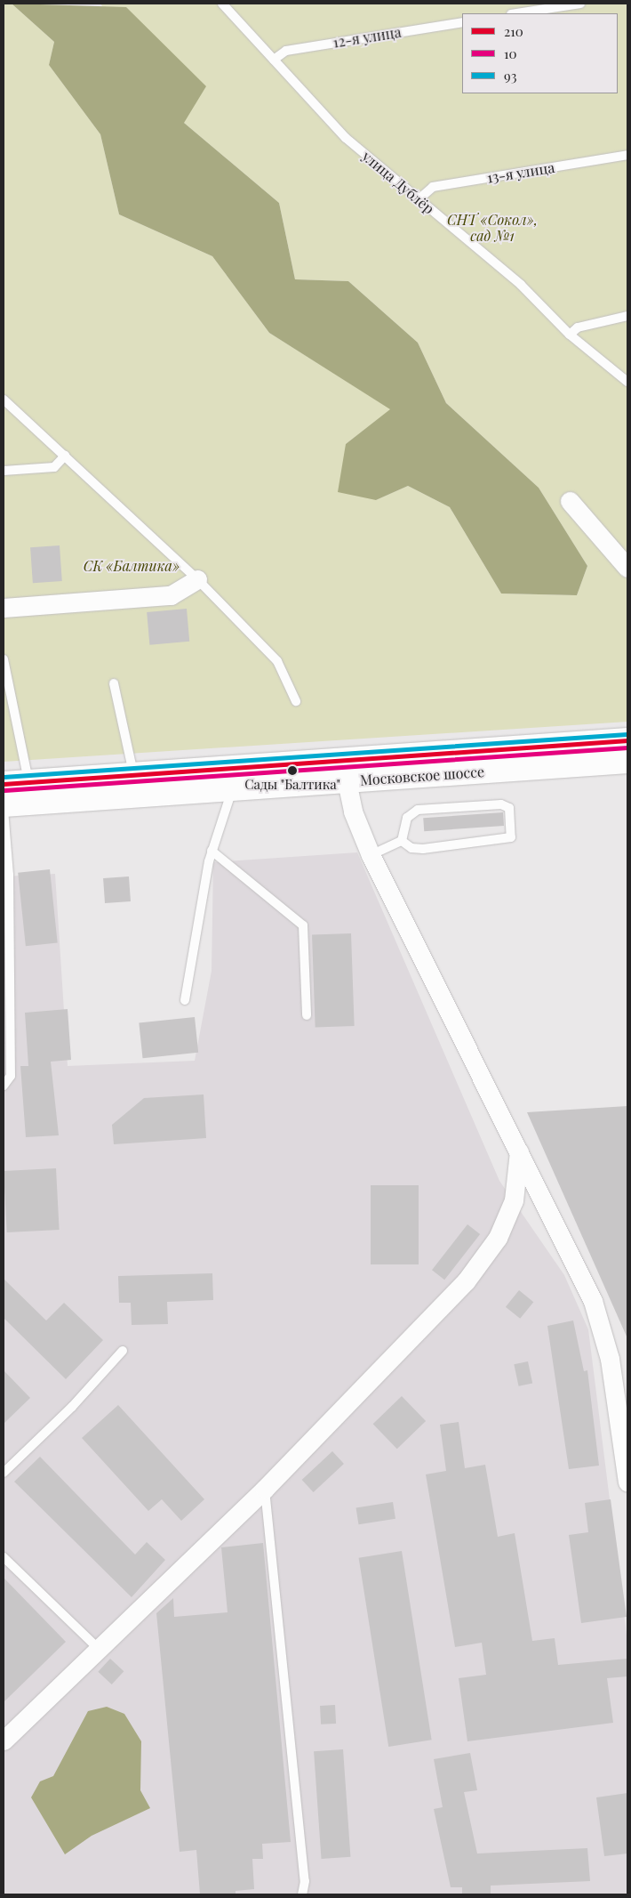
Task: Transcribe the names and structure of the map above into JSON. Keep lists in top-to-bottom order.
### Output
{
  "streets": {
    "main road": ["Московское шоссе"],
    "lane": ["12-я улица", "13-я улица", "улица Дублёр"]
  },
  "crossings": [
    ["12-я улица", "улица Дублёр"],
    ["13-я улица", "улица Дублёр"]
  ],
  "parks": ["СНТ «Сокол», сад №1", "СК «Балтика»"],
  "places": ["Сады \"Балтика\""],
  "lines": ["transit line 93", "transit line 210", "transit line 10"],
  "legend": ["210", "10", "93"]
}
